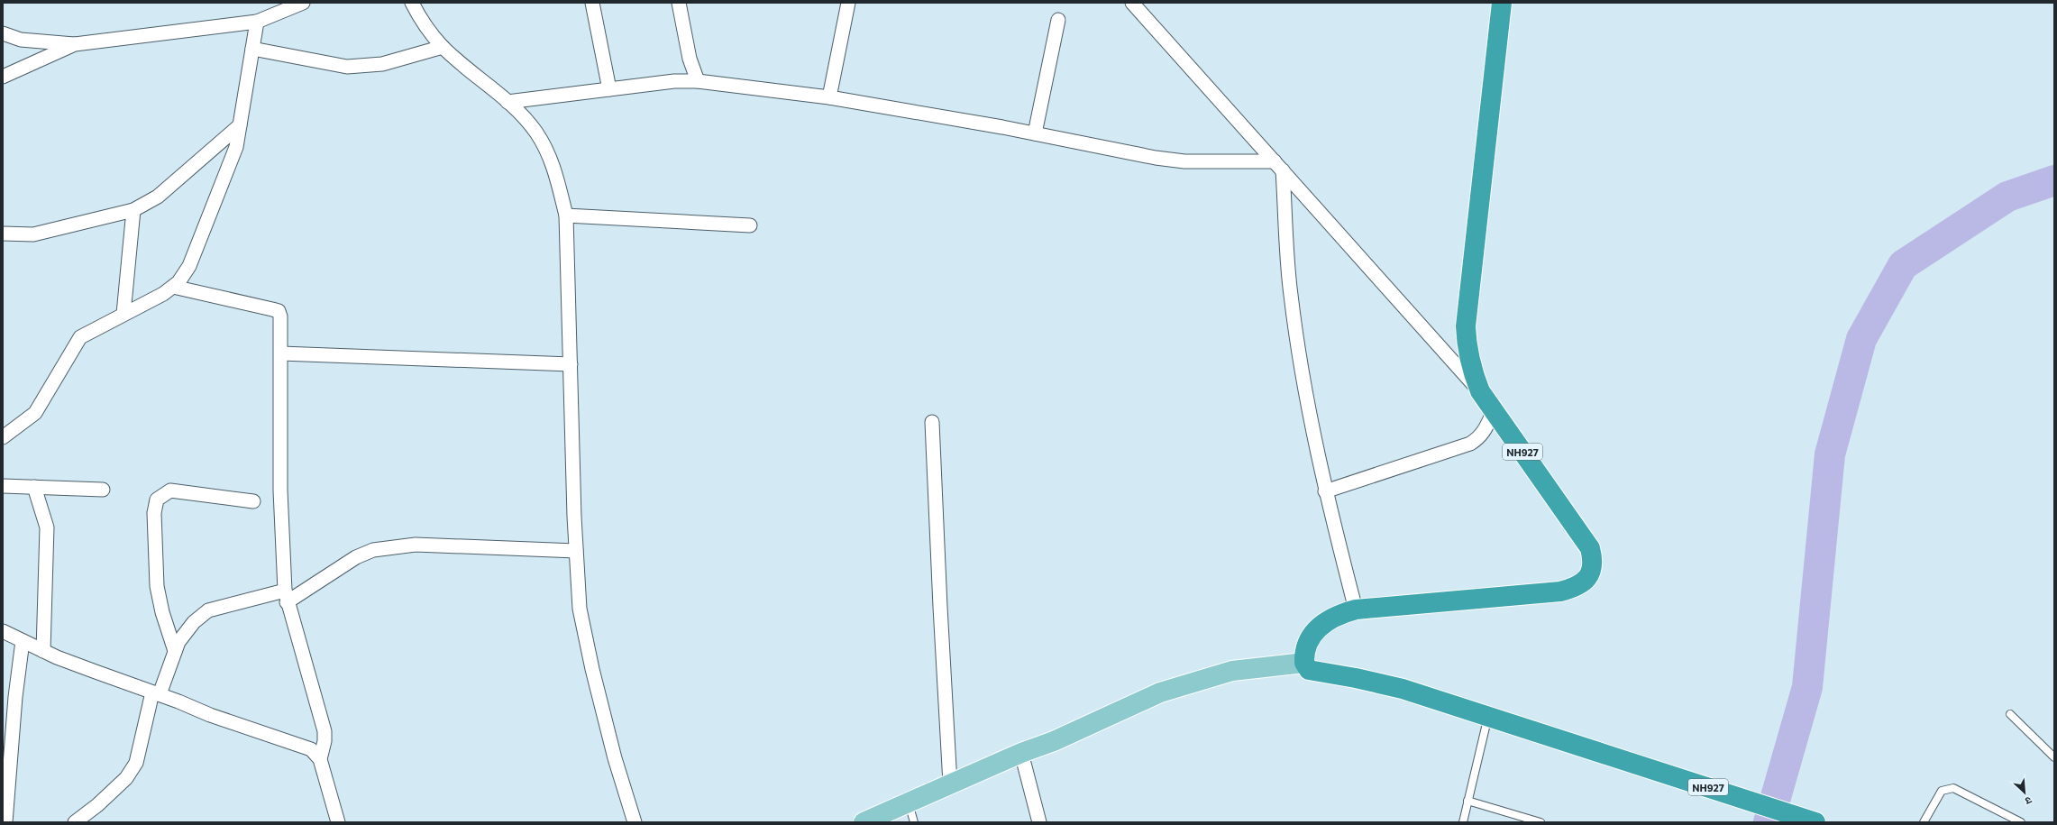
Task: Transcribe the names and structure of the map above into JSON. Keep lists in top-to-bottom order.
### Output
{
  "streets": {
    "highway": ["NH927"]
  },
  "north": "bottom right"
}
